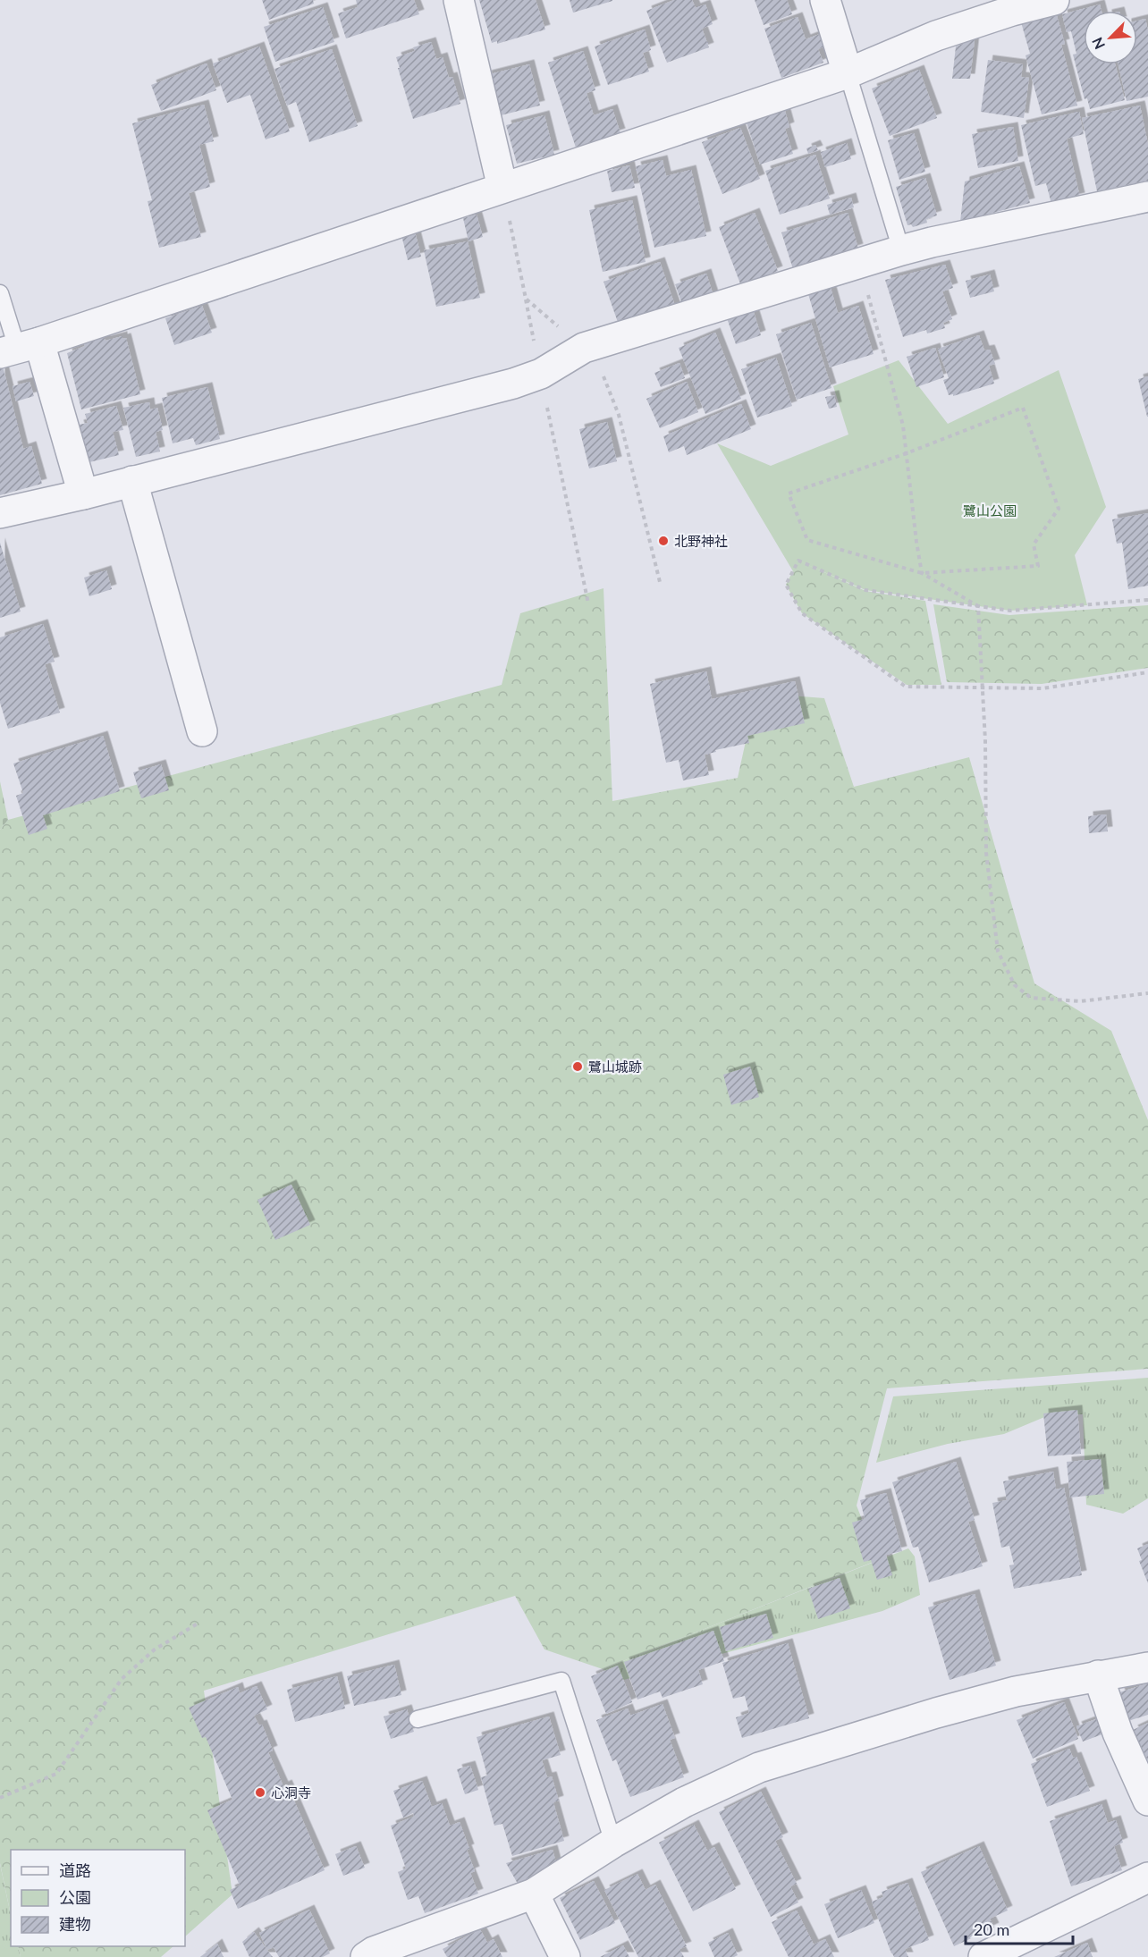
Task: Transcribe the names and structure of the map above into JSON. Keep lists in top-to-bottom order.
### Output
{
  "parks": ["鷺山公園"],
  "places": ["北野神社", "鷺山城跡", "心洞寺"],
  "legend": ["道路", "公園", "建物"],
  "scale_bar": "20 m",
  "north": "bottom left"
}
